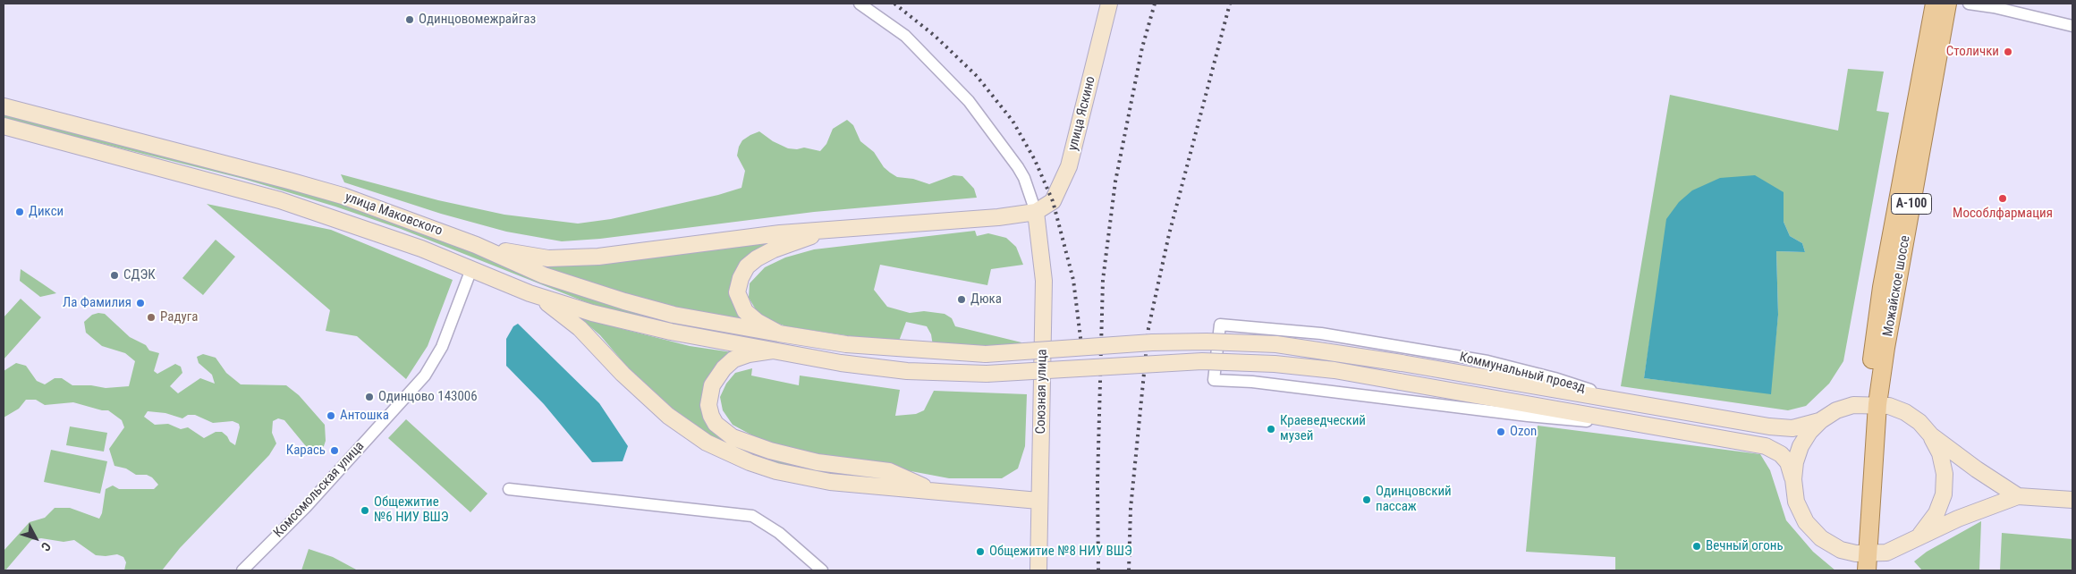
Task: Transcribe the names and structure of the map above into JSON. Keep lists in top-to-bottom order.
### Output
{
  "streets": {
    "main road": [
      "улица Яскино",
      "А-100",
      "улица Маковского",
      "Можайское шоссе",
      "Коммунальный проезд",
      "Союзная улица"
    ],
    "street": ["Комсомольская улица"]
  },
  "crossings": [
    ["улица Яскино", "Союзная улица"],
    ["улица Маковского", "Коммунальный проезд"],
    ["улица Маковского", "Комсомольская улица"]
  ],
  "places": [
    "Одинцовомежрайгаз",
    "Столички",
    "Мособлфармация",
    "Дикси",
    "СДЭК",
    "Дюка",
    "Ла Фамилия",
    "Радуга",
    "Одинцово 143006",
    "Антошка",
    "Краеведческий музей",
    "Ozon",
    "Карась",
    "Одинцовский пассаж",
    "Общежитие №6 НИУ ВШЭ",
    "Вечный огонь",
    "Общежитие №8 НИУ ВШЭ"
  ],
  "north": "bottom right"
}
